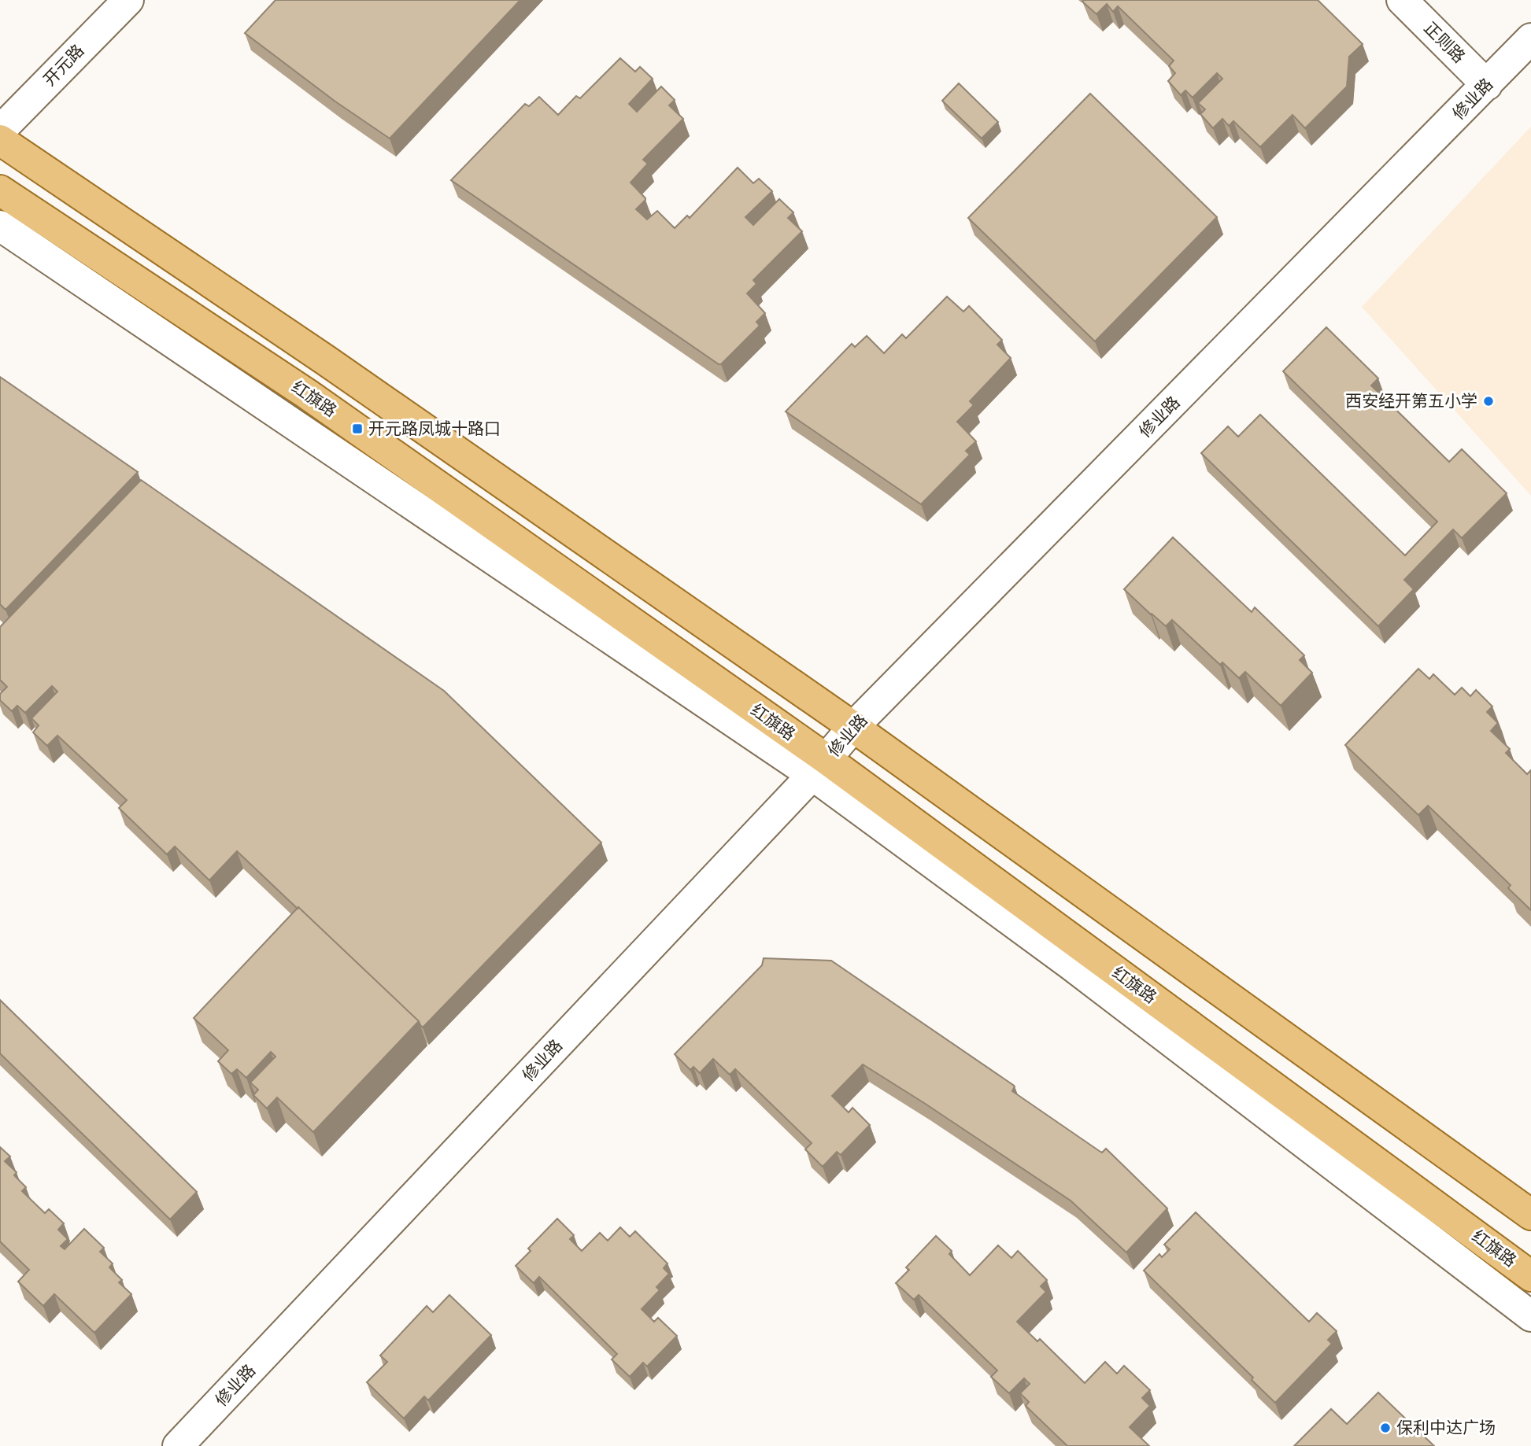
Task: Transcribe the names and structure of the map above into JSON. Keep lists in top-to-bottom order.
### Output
{
  "streets": {
    "main road": ["红旗路"],
    "street": ["正则路", "开元路", "修业路"]
  },
  "crossings": [
    ["正则路", "修业路"],
    ["修业路", "红旗路"]
  ],
  "places": {
    "other": ["西安经开第五小学", "保利中达广场"],
    "transit": ["开元路凤城十路口"]
  }
}
